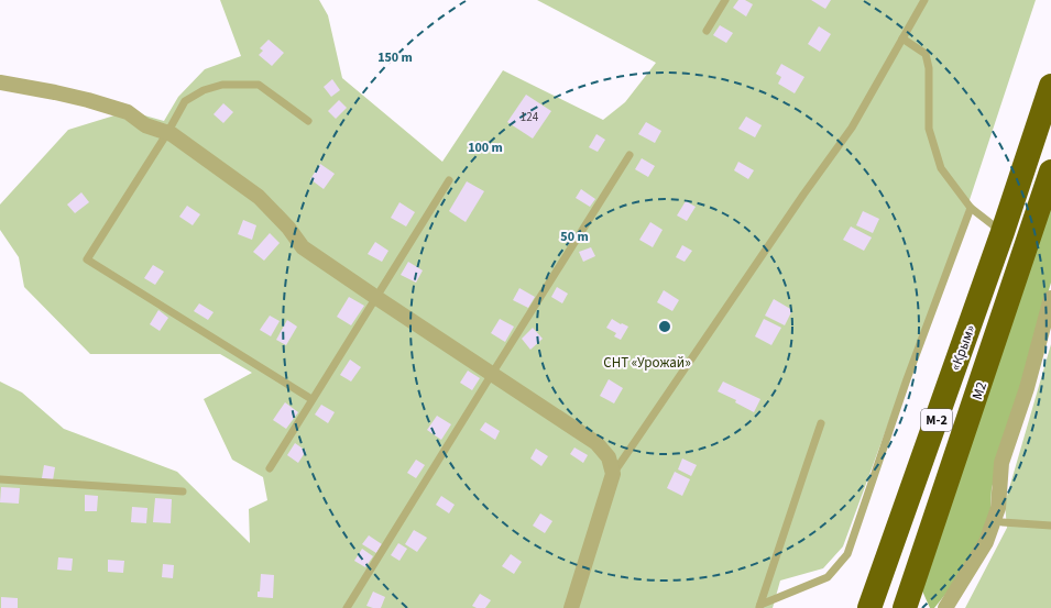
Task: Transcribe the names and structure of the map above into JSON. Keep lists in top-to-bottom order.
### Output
{
  "streets": {
    "highway": ["«Крым»", "М2", "М-2"]
  },
  "parks": ["СНТ «Урожай»"],
  "house_numbers": ["124"],
  "rings": ["150 m", "100 m", "50 m"]
}
